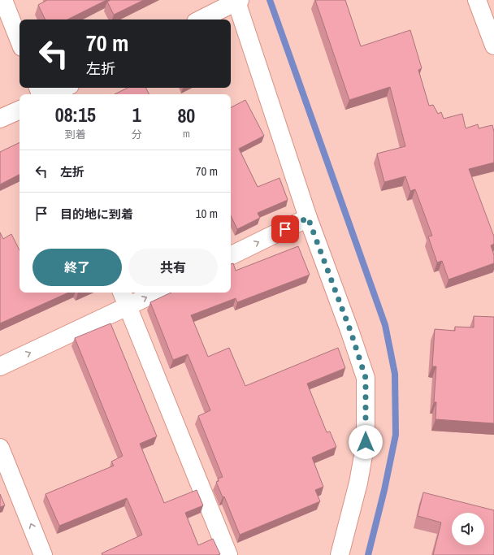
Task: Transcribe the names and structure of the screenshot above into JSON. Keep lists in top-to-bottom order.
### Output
{
  "page": {
    "turn": ["70 m", "左折"],
    "eta": [
      "08:15",
      "到着",
      "1",
      "分",
      "80",
      "m"
    ],
    "list": [
      {
        "name": "左折",
        "value": "70 m"
      },
      {
        "name": "目的地に到着",
        "value": "10 m"
      }
    ],
    "buttons": ["終了", "共有"]
  }
}
